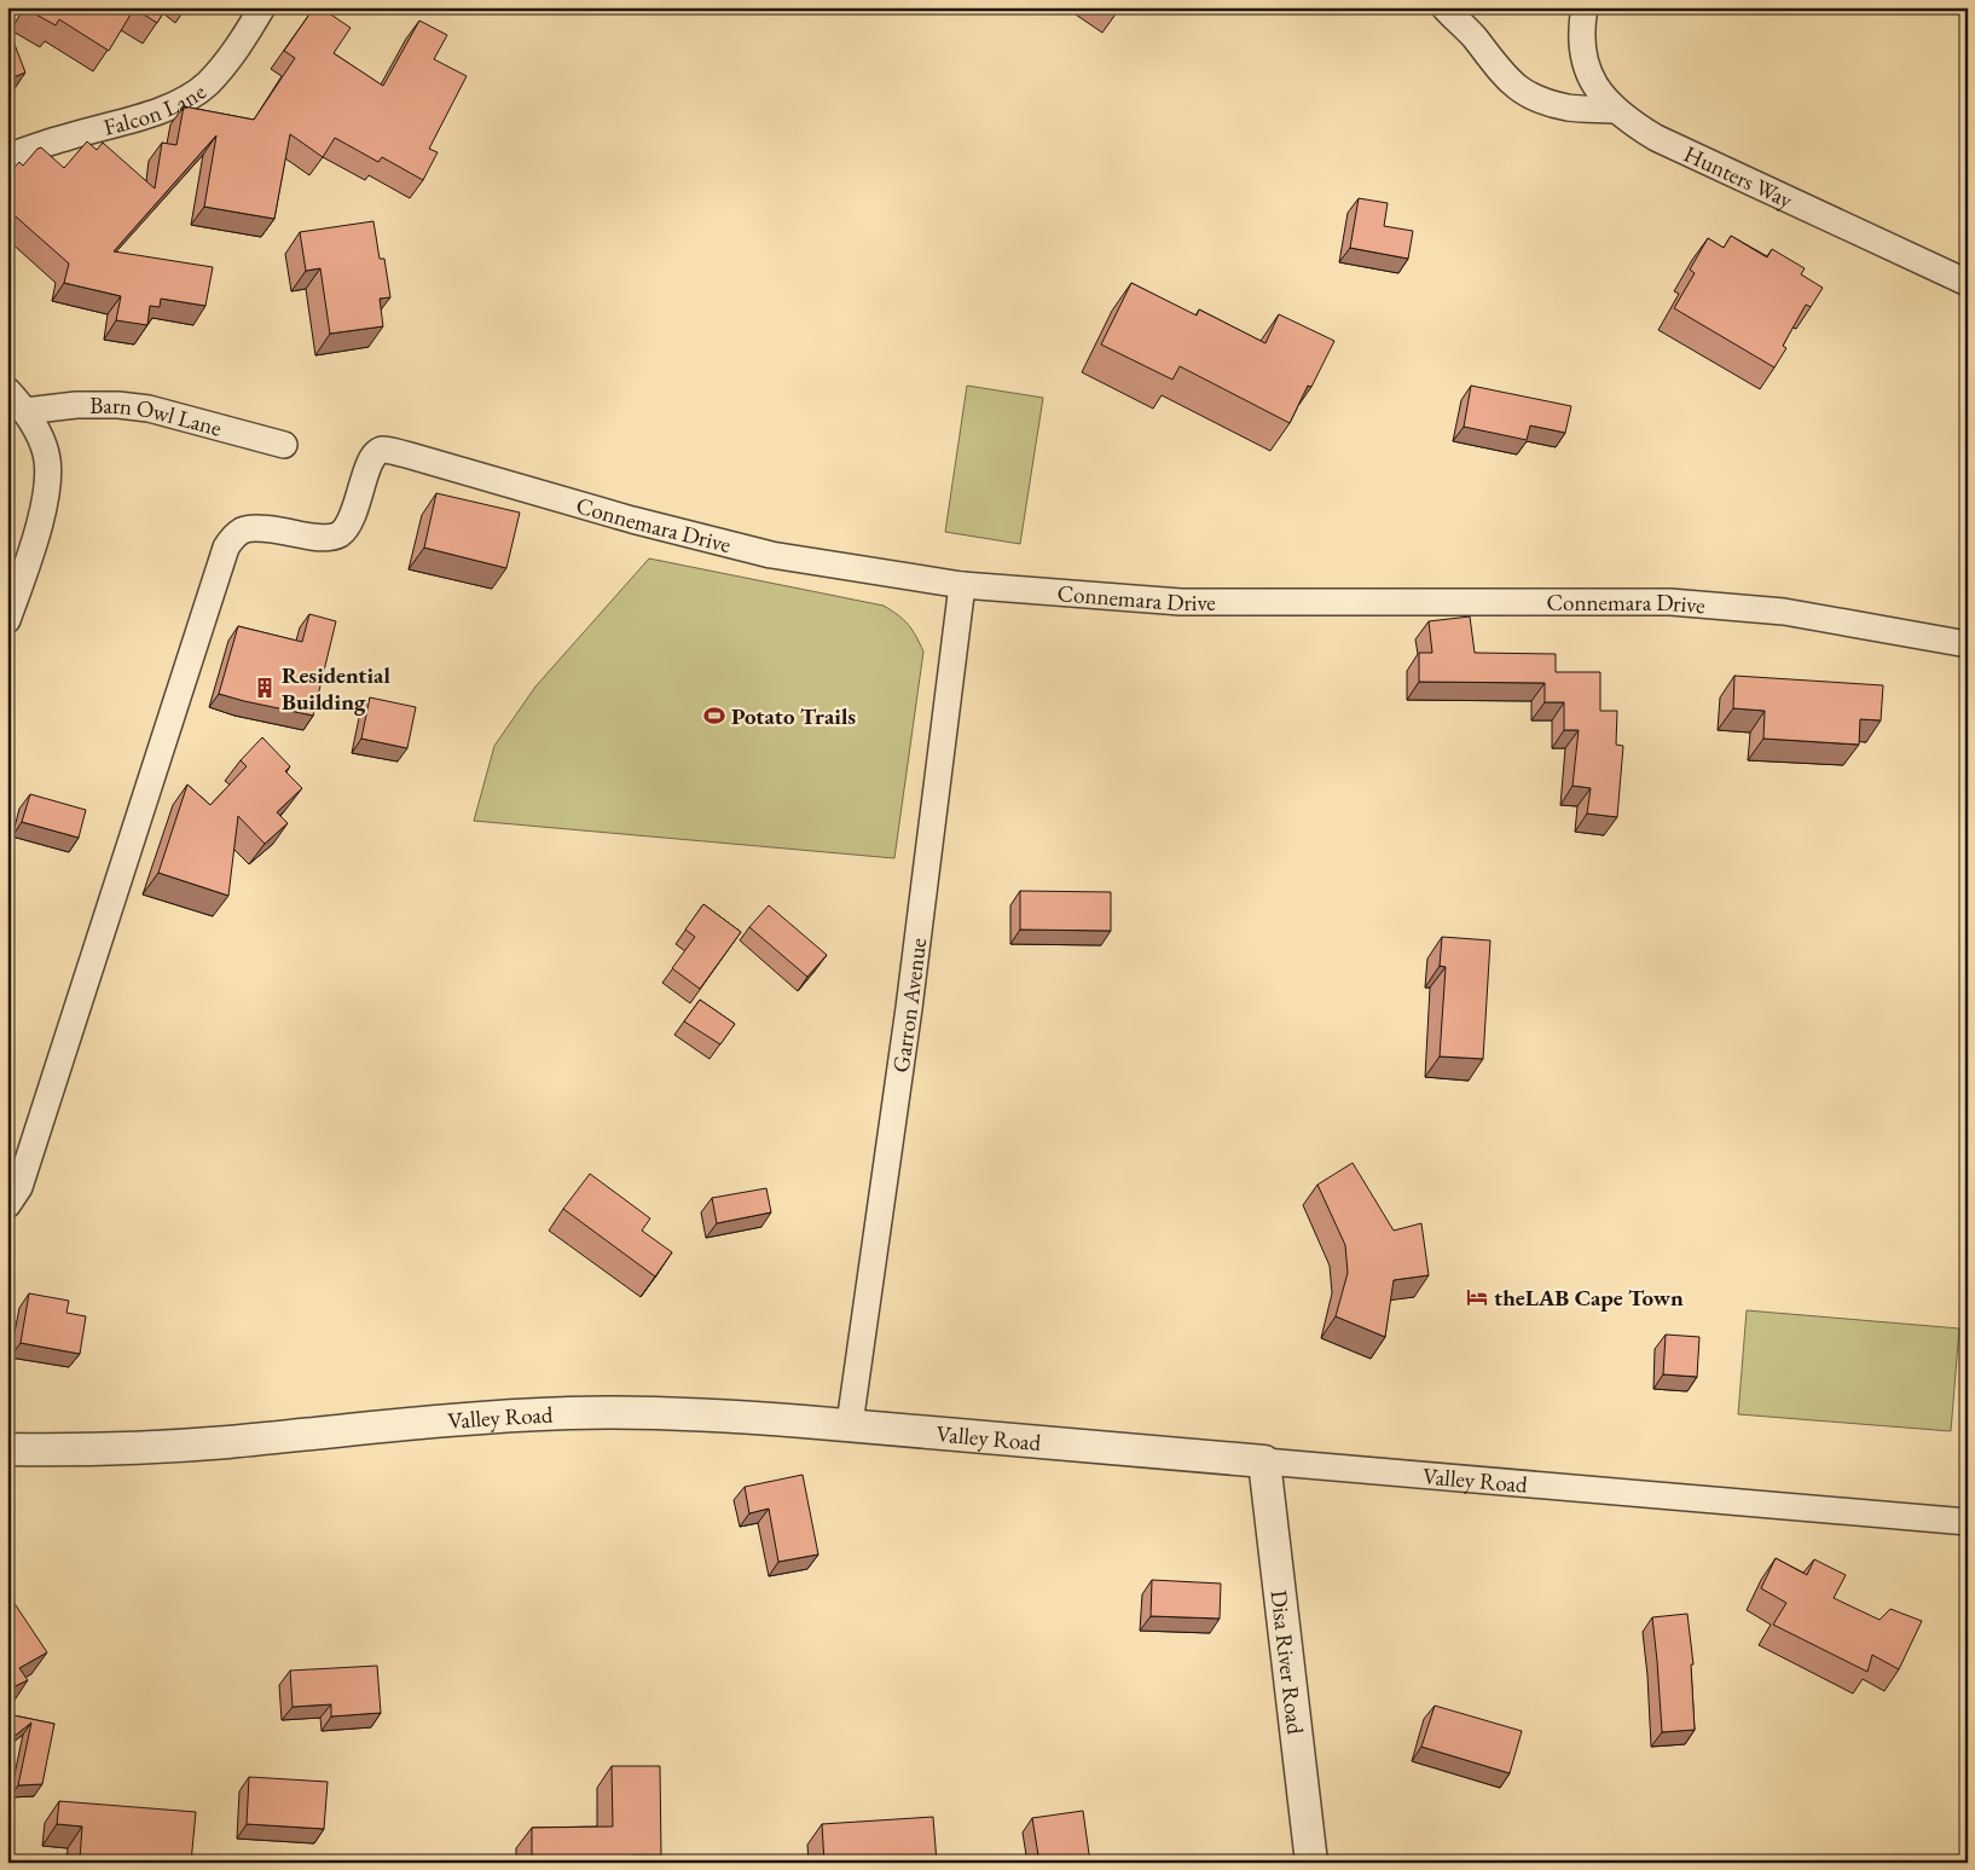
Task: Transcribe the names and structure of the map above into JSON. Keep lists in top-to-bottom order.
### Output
{
  "streets": {
    "street": [
      "Falcon Lane",
      "Hunters Way",
      "Barn Owl Lane",
      "Connemara Drive",
      "Garron Avenue",
      "Valley Road",
      "Disa River Road"
    ]
  },
  "crossings": [
    ["Connemara Drive", "Garron Avenue"],
    ["Garron Avenue", "Valley Road"],
    ["Valley Road", "Disa River Road"]
  ],
  "places": {
    "building": ["Residential Building"],
    "sports": ["Potato Trails"],
    "hotel": ["theLAB Cape Town"]
  }
}
